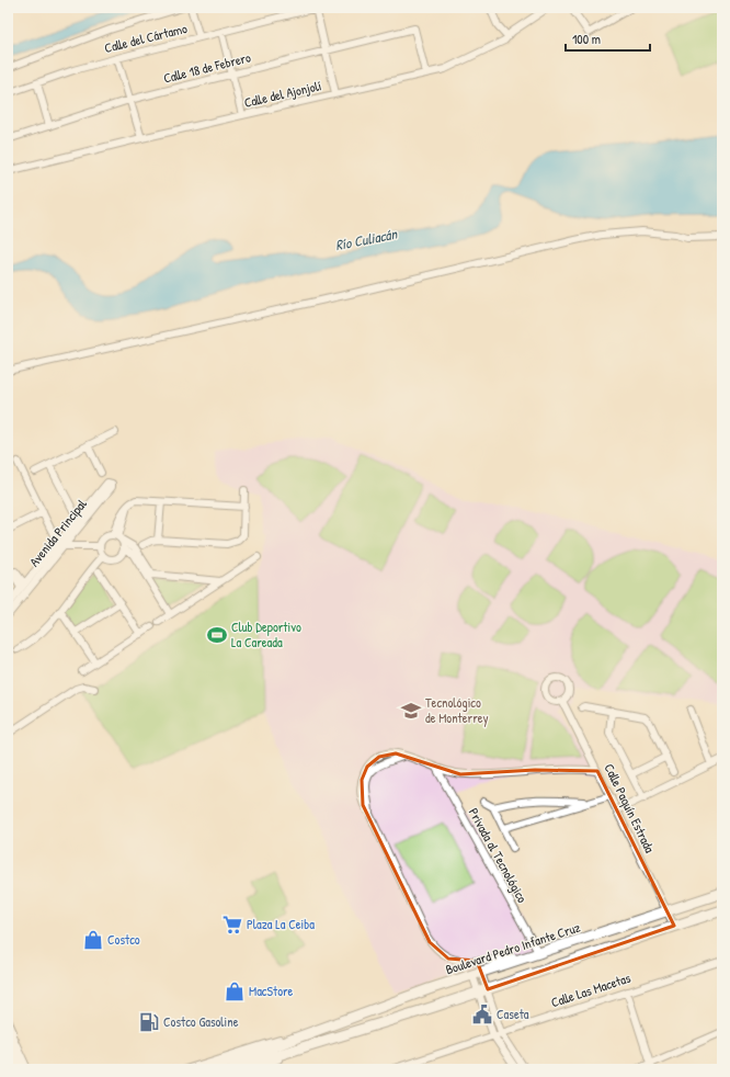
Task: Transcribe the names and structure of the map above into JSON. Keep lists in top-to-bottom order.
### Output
{
  "streets": {
    "highway": ["Boulevard Pedro Infante Cruz"],
    "street": [
      "Calle del Cártamo",
      "Calle 18 de Febrero",
      "Calle del Ajonjolí",
      "Avenida Principal",
      "Calle Paquín Estrada",
      "Privada al Tecnológico",
      "Calle Las Macetas"
    ]
  },
  "crossings": [
    ["Calle 18 de Febrero", "Calle del Ajonjolí"],
    ["Calle Paquín Estrada", "Boulevard Pedro Infante Cruz"],
    ["Privada al Tecnológico", "Boulevard Pedro Infante Cruz"]
  ],
  "water": ["Río Culiacán"],
  "places": {
    "sports": ["Club Deportivo La Careada"],
    "school or university": ["Tecnológico de Monterrey"],
    "supermarket": ["Plaza La Ceiba"],
    "shop": ["Costco", "MacStore"],
    "public building": ["Caseta"],
    "fuel station": ["Costco Gasoline"]
  },
  "scale_bar": "100 m"
}
